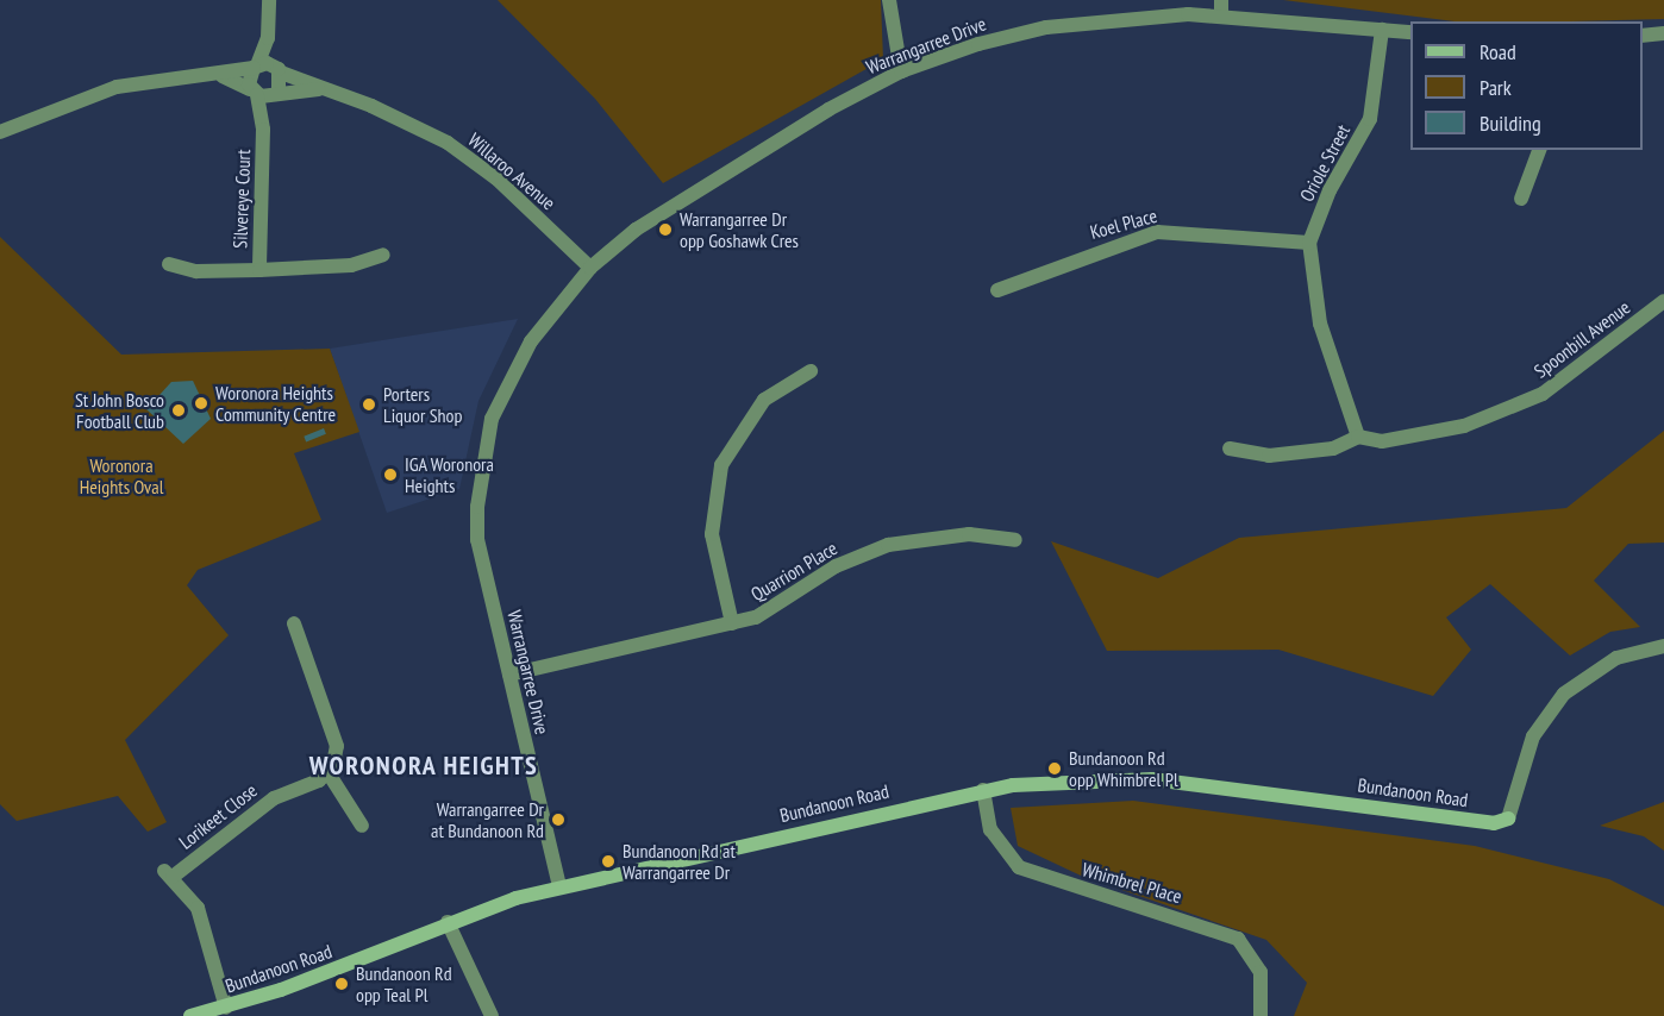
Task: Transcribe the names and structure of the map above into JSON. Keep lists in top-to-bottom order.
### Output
{
  "streets": {
    "street": [
      "Warrangarree Drive",
      "Oriole Street",
      "Willaroo Avenue",
      "Silvereye Court",
      "Koel Place",
      "Spoonbill Avenue",
      "Quarrion Place",
      "Bundanoon Road",
      "Lorikeet Close",
      "Whimbrel Place"
    ]
  },
  "crossings": [
    ["Warrangarree Drive", "Oriole Street"],
    ["Warrangarree Drive", "Willaroo Avenue"],
    ["Warrangarree Drive", "Quarrion Place"],
    ["Warrangarree Drive", "Bundanoon Road"],
    ["Oriole Street", "Koel Place"],
    ["Willaroo Avenue", "Silvereye Court"],
    ["Bundanoon Road", "Lorikeet Close"],
    ["Bundanoon Road", "Whimbrel Place"]
  ],
  "districts": ["WORONORA HEIGHTS"],
  "parks": ["Woronora Heights Oval"],
  "places": [
    "Warrangarree Dr opp Goshawk Cres",
    "Woronora Heights Community Centre",
    "Porters Liquor Shop",
    "St John Bosco Football Club",
    "IGA Woronora Heights",
    "Bundanoon Rd opp Whimbrel Pl",
    "Warrangarree Dr at Bundanoon Rd",
    "Bundanoon Rd at Warrangarree Dr",
    "Bundanoon Rd opp Teal Pl"
  ],
  "legend": ["Road", "Park", "Building"]
}
